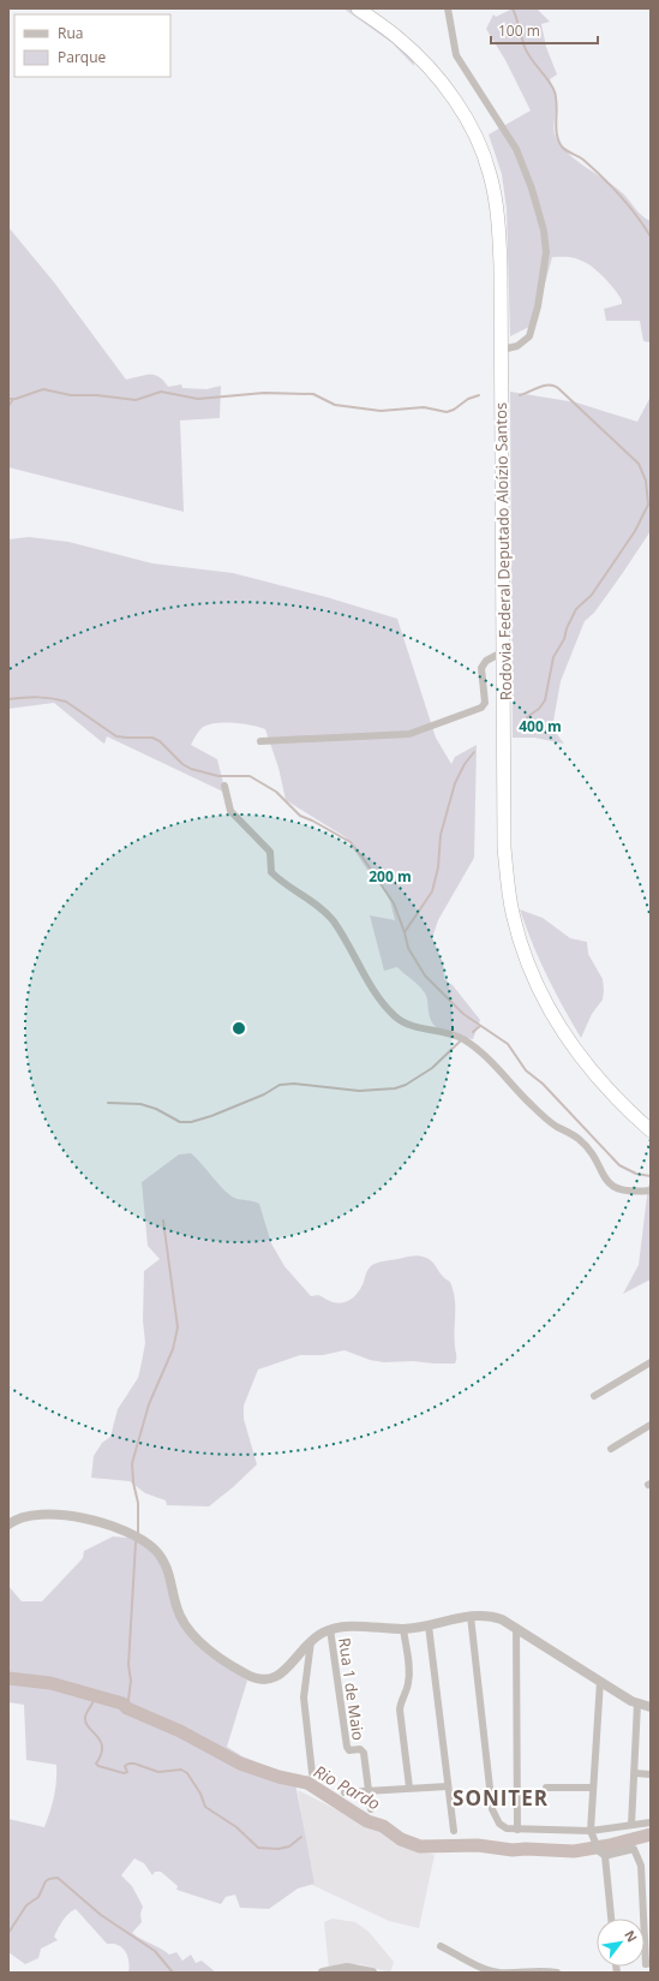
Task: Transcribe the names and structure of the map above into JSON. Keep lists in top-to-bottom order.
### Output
{
  "streets": {
    "highway": ["Rodovia Federal Deputado Aloízio Santos"],
    "street": ["Rua 1 de Maio"]
  },
  "districts": ["SONITER"],
  "water": ["Rio Pardo"],
  "legend": ["Rua", "Parque"],
  "scale_bar": "100 m",
  "north": "top right",
  "rings": ["400 m", "200 m"]
}
